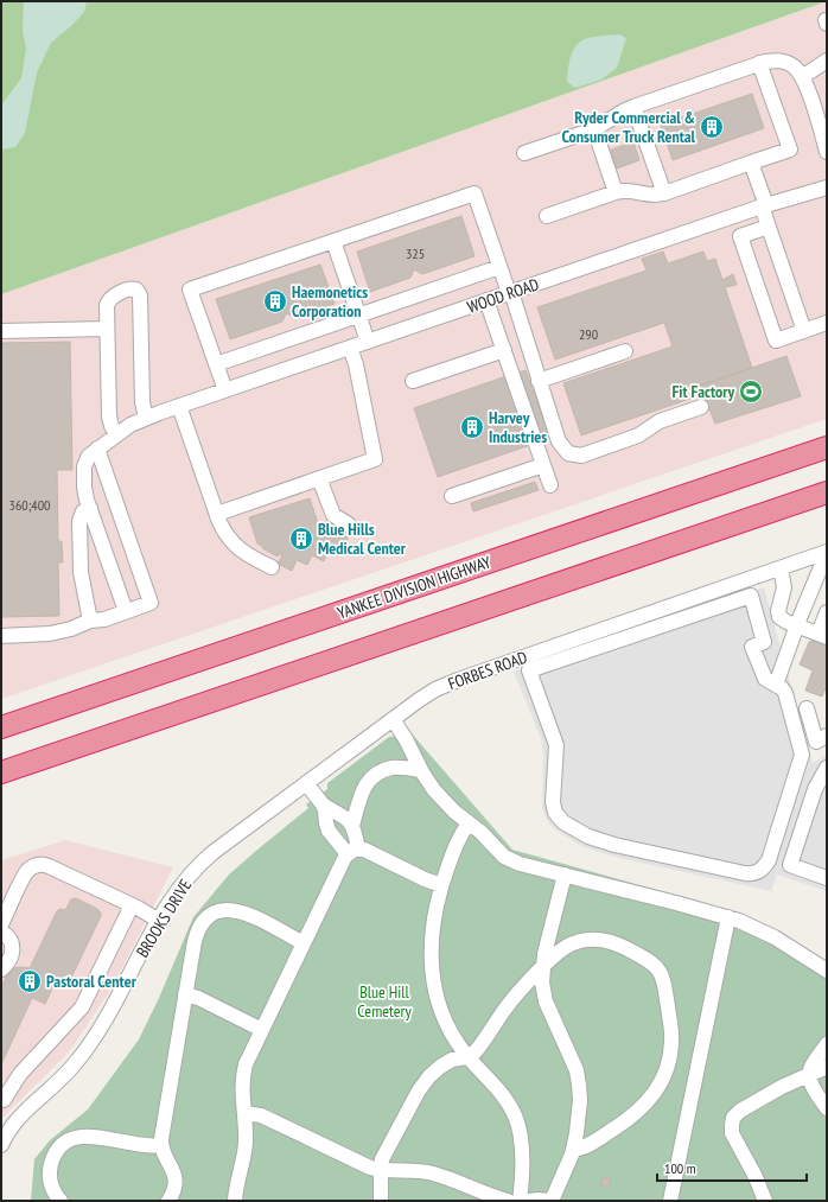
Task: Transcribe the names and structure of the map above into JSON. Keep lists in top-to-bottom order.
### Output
{
  "streets": {
    "highway": ["YANKEE DIVISION HIGHWAY"],
    "street": ["WOOD ROAD", "FORBES ROAD", "BROOKS DRIVE"]
  },
  "crossings": [
    ["FORBES ROAD", "BROOKS DRIVE"]
  ],
  "parks": ["Blue Hill Cemetery"],
  "places": {
    "building": [
      "Ryder Commercial & Consumer Truck Rental",
      "Haemonetics Corporation",
      "Harvey Industries",
      "Blue Hills Medical Center",
      "Pastoral Center"
    ],
    "sports": ["Fit Factory"]
  },
  "house_numbers": ["325", "290", "360;400"],
  "scale_bar": "100 m"
}
